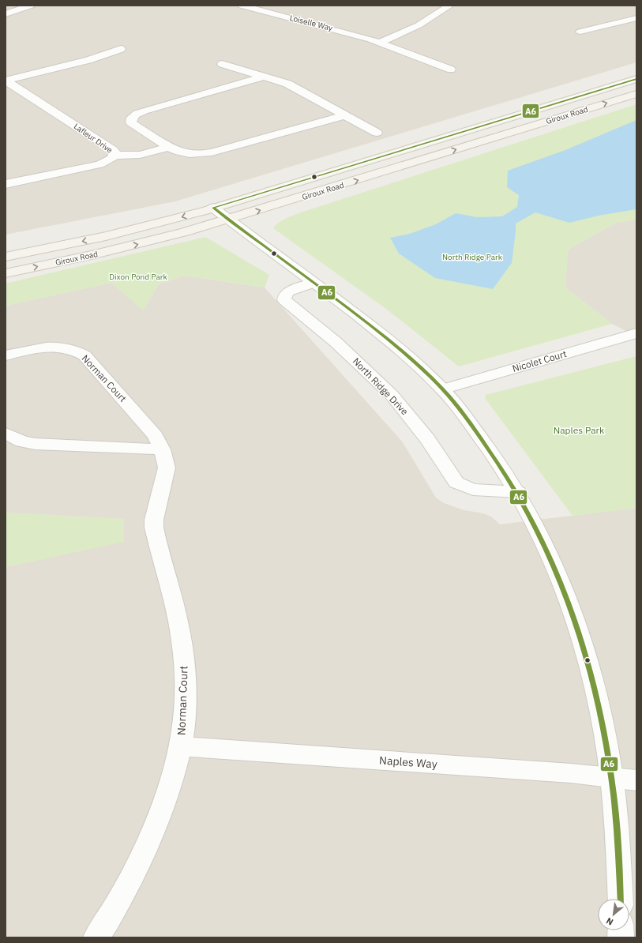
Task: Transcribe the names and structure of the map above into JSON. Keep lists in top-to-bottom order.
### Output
{
  "streets": {
    "main road": ["Giroux Road"],
    "street": [
      "Loiselle Way",
      "Lafleur Drive",
      "Nicolet Court",
      "Norman Court",
      "North Ridge Drive",
      "Naples Way"
    ]
  },
  "crossings": [
    ["Norman Court", "Naples Way"]
  ],
  "parks": ["North Ridge Park", "Dixon Pond Park", "Naples Park"],
  "lines": ["transit line A6"],
  "north": "bottom left"
}
